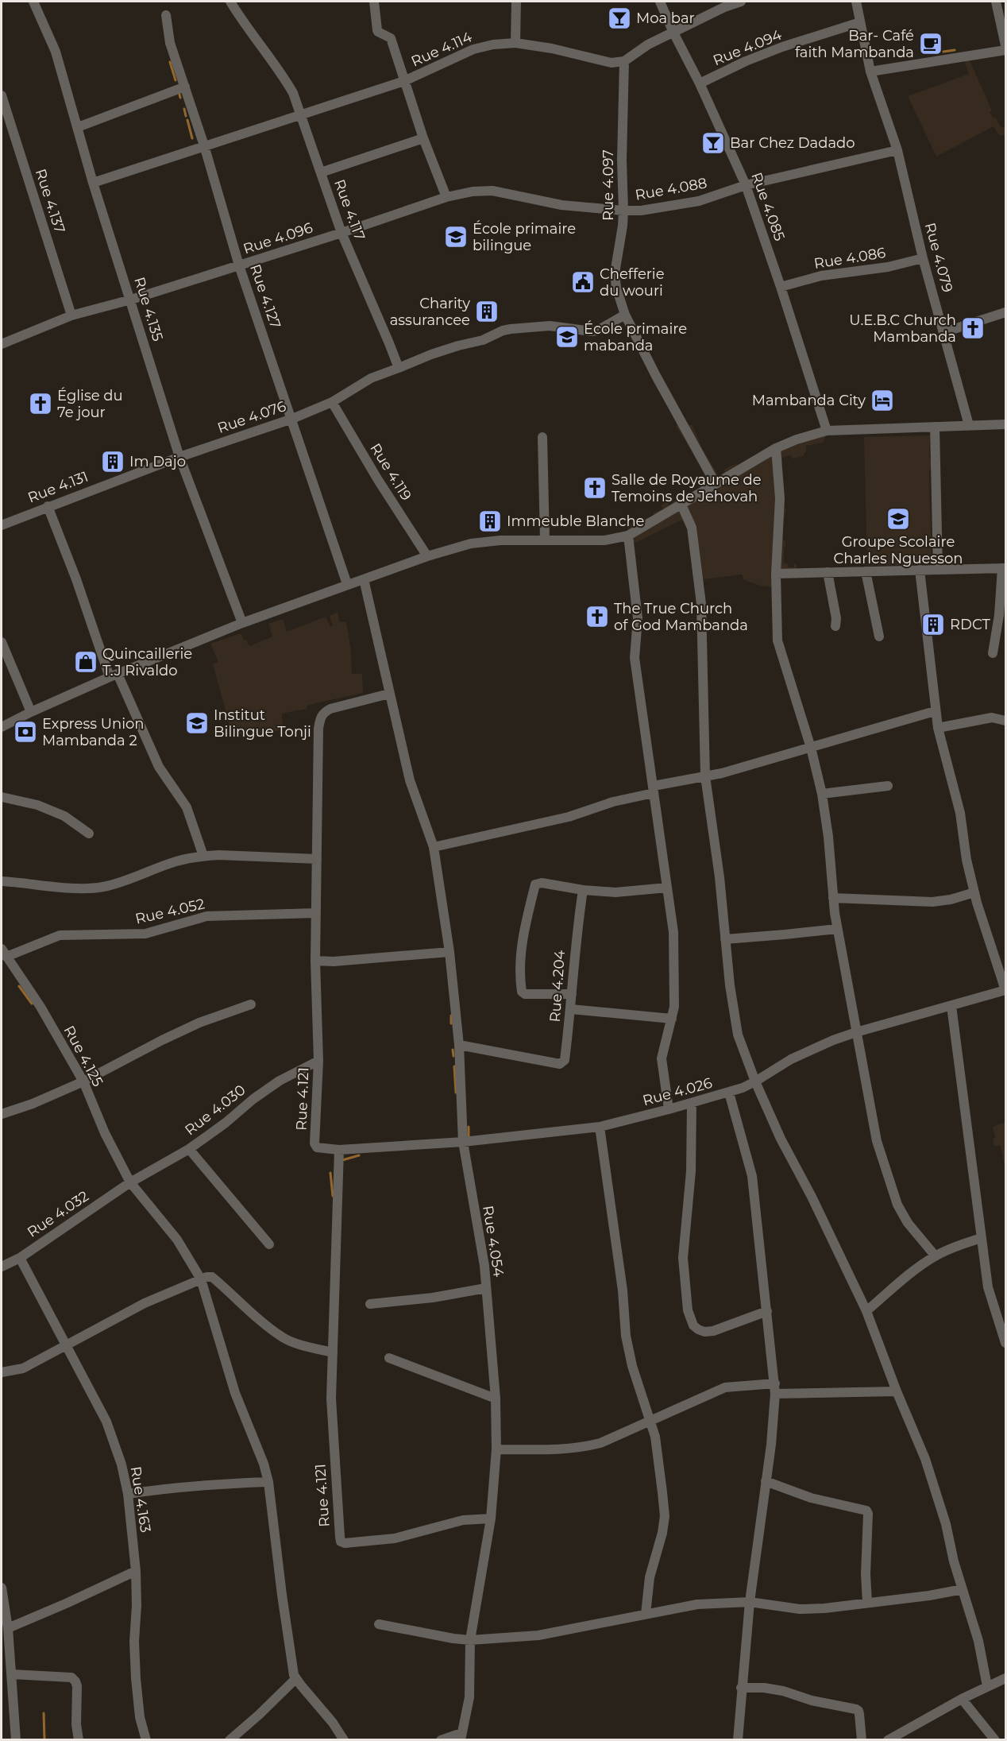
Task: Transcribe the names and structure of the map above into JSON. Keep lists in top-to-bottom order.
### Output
{
  "streets": {
    "street": [
      "Rue 4.094",
      "Rue 4.114",
      "Rue 4.097",
      "Rue 4.088",
      "Rue 4.137",
      "Rue 4.085",
      "Rue 4.117",
      "Rue 4.096",
      "Rue 4.079",
      "Rue 4.086",
      "Rue 4.127",
      "Rue 4.135",
      "Rue 4.076",
      "Rue 4.119",
      "Rue 4.131",
      "Rue 4.052",
      "Rue 4.204",
      "Rue 4.125",
      "Rue 4.026",
      "Rue 4.121",
      "Rue 4.030",
      "Rue 4.032",
      "Rue 4.054",
      "Rue 4.163"
    ]
  },
  "crossings": [
    ["Rue 4.094", "Rue 4.085"],
    ["Rue 4.094", "Rue 4.079"],
    ["Rue 4.114", "Rue 4.097"],
    ["Rue 4.114", "Rue 4.117"],
    ["Rue 4.114", "Rue 4.127"],
    ["Rue 4.114", "Rue 4.135"],
    ["Rue 4.097", "Rue 4.088"],
    ["Rue 4.088", "Rue 4.085"],
    ["Rue 4.088", "Rue 4.096"],
    ["Rue 4.088", "Rue 4.079"],
    ["Rue 4.137", "Rue 4.096"],
    ["Rue 4.085", "Rue 4.086"],
    ["Rue 4.117", "Rue 4.096"],
    ["Rue 4.096", "Rue 4.127"],
    ["Rue 4.096", "Rue 4.135"],
    ["Rue 4.079", "Rue 4.086"],
    ["Rue 4.127", "Rue 4.076"],
    ["Rue 4.135", "Rue 4.076"],
    ["Rue 4.135", "Rue 4.131"],
    ["Rue 4.076", "Rue 4.119"],
    ["Rue 4.076", "Rue 4.131"],
    ["Rue 4.052", "Rue 4.125"],
    ["Rue 4.052", "Rue 4.121"],
    ["Rue 4.204", "Rue 4.054"],
    ["Rue 4.125", "Rue 4.030"],
    ["Rue 4.125", "Rue 4.032"],
    ["Rue 4.026", "Rue 4.121"],
    ["Rue 4.026", "Rue 4.054"],
    ["Rue 4.121", "Rue 4.030"],
    ["Rue 4.121", "Rue 4.054"],
    ["Rue 4.030", "Rue 4.032"],
    ["Rue 4.032", "Rue 4.163"]
  ],
  "places": {
    "bar": ["Moa bar", "Bar Chez Dadado"],
    "cafe": ["Bar- Café faith Mambanda"],
    "school or university": [
      "École primaire bilingue",
      "École primaire mabanda",
      "Groupe Scolaire Charles Nguesson",
      "Institut Bilingue Tonji"
    ],
    "public building": ["Chefferie du wouri"],
    "building": [
      "Charity assurancee",
      "Im Dajo",
      "Immeuble Blanche",
      "RDCT"
    ],
    "church": [
      "U.E.B.C Church Mambanda",
      "Église du 7e jour",
      "Salle de Royaume de Temoins de Jehovah",
      "The True Church of God Mambanda"
    ],
    "hotel": ["Mambanda City"],
    "shop": ["Quincaillerie T.J Rivaldo"],
    "bank": ["Express Union Mambanda 2"]
  }
}
